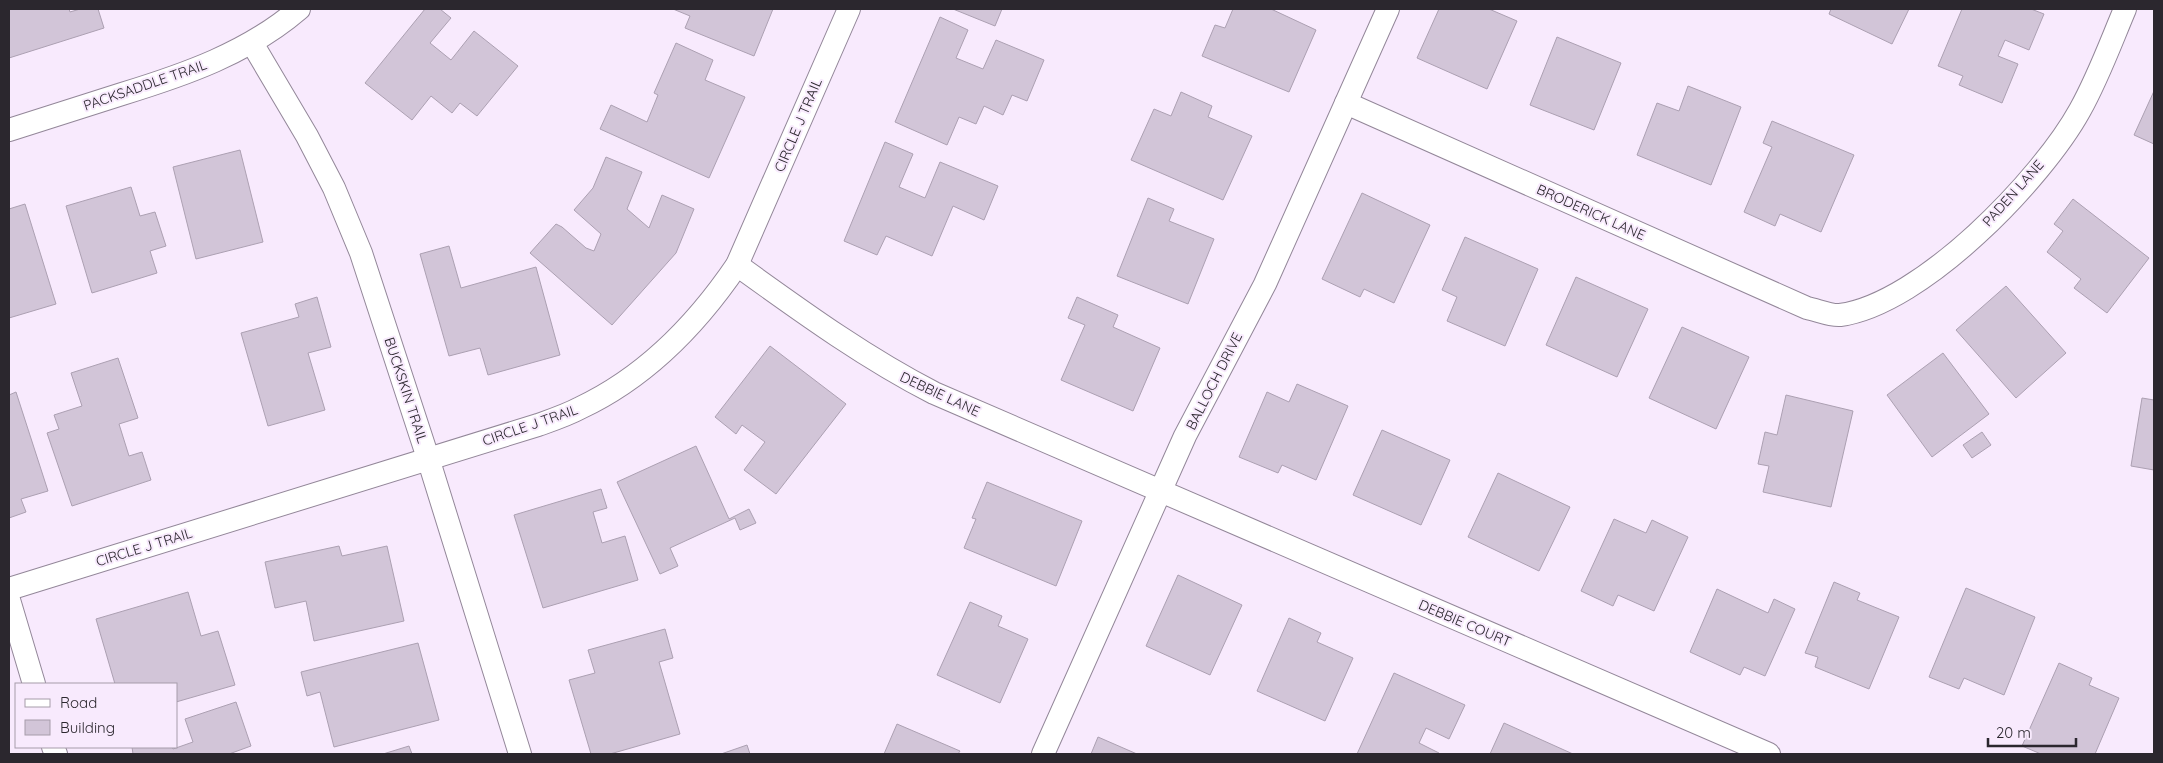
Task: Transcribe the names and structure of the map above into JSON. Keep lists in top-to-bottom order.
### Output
{
  "streets": {
    "street": [
      "PACKSADDLE TRAIL",
      "CIRCLE J TRAIL",
      "PADEN LANE",
      "BRODERICK LANE",
      "BALLOCH DRIVE",
      "BUCKSKIN TRAIL",
      "DEBBIE LANE",
      "DEBBIE COURT"
    ]
  },
  "crossings": [
    ["PACKSADDLE TRAIL", "BUCKSKIN TRAIL"],
    ["CIRCLE J TRAIL", "BUCKSKIN TRAIL"],
    ["CIRCLE J TRAIL", "DEBBIE LANE"],
    ["PADEN LANE", "BRODERICK LANE"],
    ["BRODERICK LANE", "BALLOCH DRIVE"],
    ["BALLOCH DRIVE", "DEBBIE LANE"],
    ["BALLOCH DRIVE", "DEBBIE COURT"],
    ["DEBBIE LANE", "DEBBIE COURT"]
  ],
  "legend": ["Road", "Building"],
  "scale_bar": "20 m"
}
